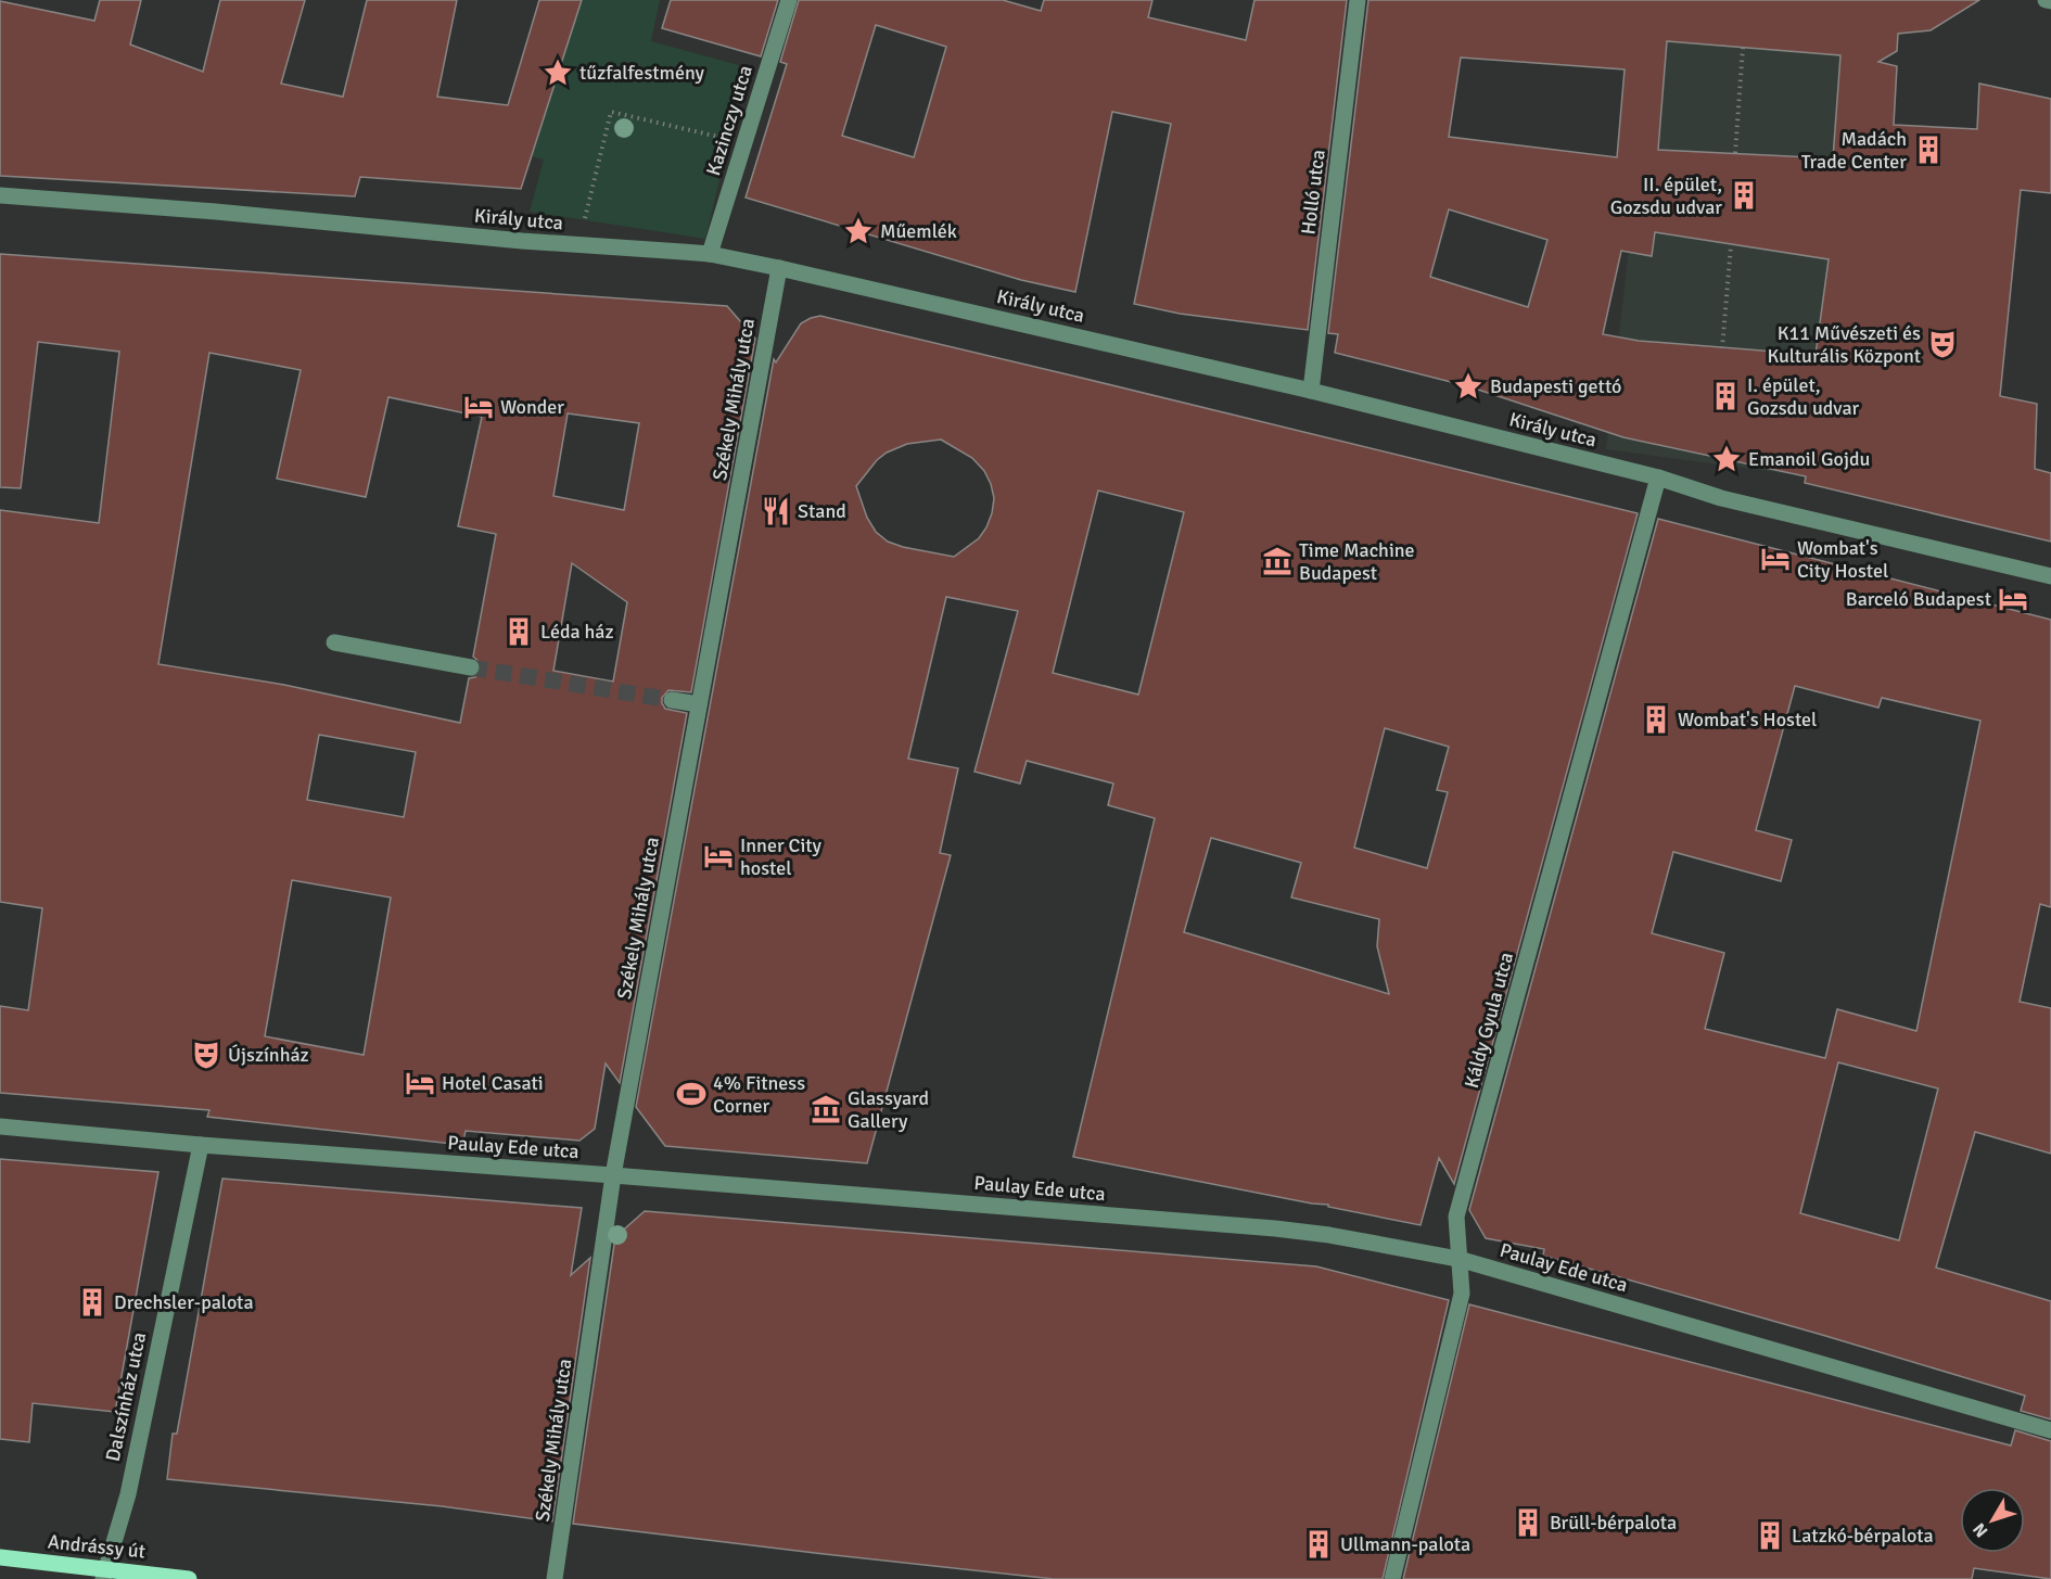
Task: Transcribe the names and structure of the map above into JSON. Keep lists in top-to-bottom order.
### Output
{
  "streets": {
    "main road": ["Andrássy út"],
    "street": [
      "Kazinczy utca",
      "Holló utca",
      "Király utca",
      "Székely Mihály utca",
      "Káldy Gyula utca",
      "Paulay Ede utca",
      "Dalszínház utca"
    ]
  },
  "crossings": [
    ["Kazinczy utca", "Király utca"],
    ["Holló utca", "Király utca"],
    ["Király utca", "Székely Mihály utca"],
    ["Király utca", "Káldy Gyula utca"],
    ["Székely Mihály utca", "Paulay Ede utca"],
    ["Káldy Gyula utca", "Paulay Ede utca"],
    ["Paulay Ede utca", "Dalszínház utca"],
    ["Dalszínház utca", "Andrássy út"]
  ],
  "places": {
    "place": [
      "tűzfalfestmény",
      "Műemlék",
      "Budapesti gettó",
      "Emanoil Gojdu"
    ],
    "building": [
      "Madách Trade Center",
      "II. épület, Gozsdu udvar",
      "I. épület, Gozsdu udvar",
      "Léda ház",
      "Wombat's Hostel",
      "Drechsler-palota",
      "Brüll-bérpalota",
      "Latzkó-bérpalota",
      "Ullmann-palota"
    ],
    "theatre": ["K11 Művészeti és Kulturális Központ", "Újszínház"],
    "hotel": [
      "Wonder",
      "Wombat's City Hostel",
      "Barceló Budapest",
      "Inner City hostel",
      "Hotel Casati"
    ],
    "restaurant": ["Stand"],
    "museum": ["Time Machine Budapest", "Glassyard Gallery"],
    "sports": ["4% Fitness Corner"]
  },
  "north": "bottom left"
}
